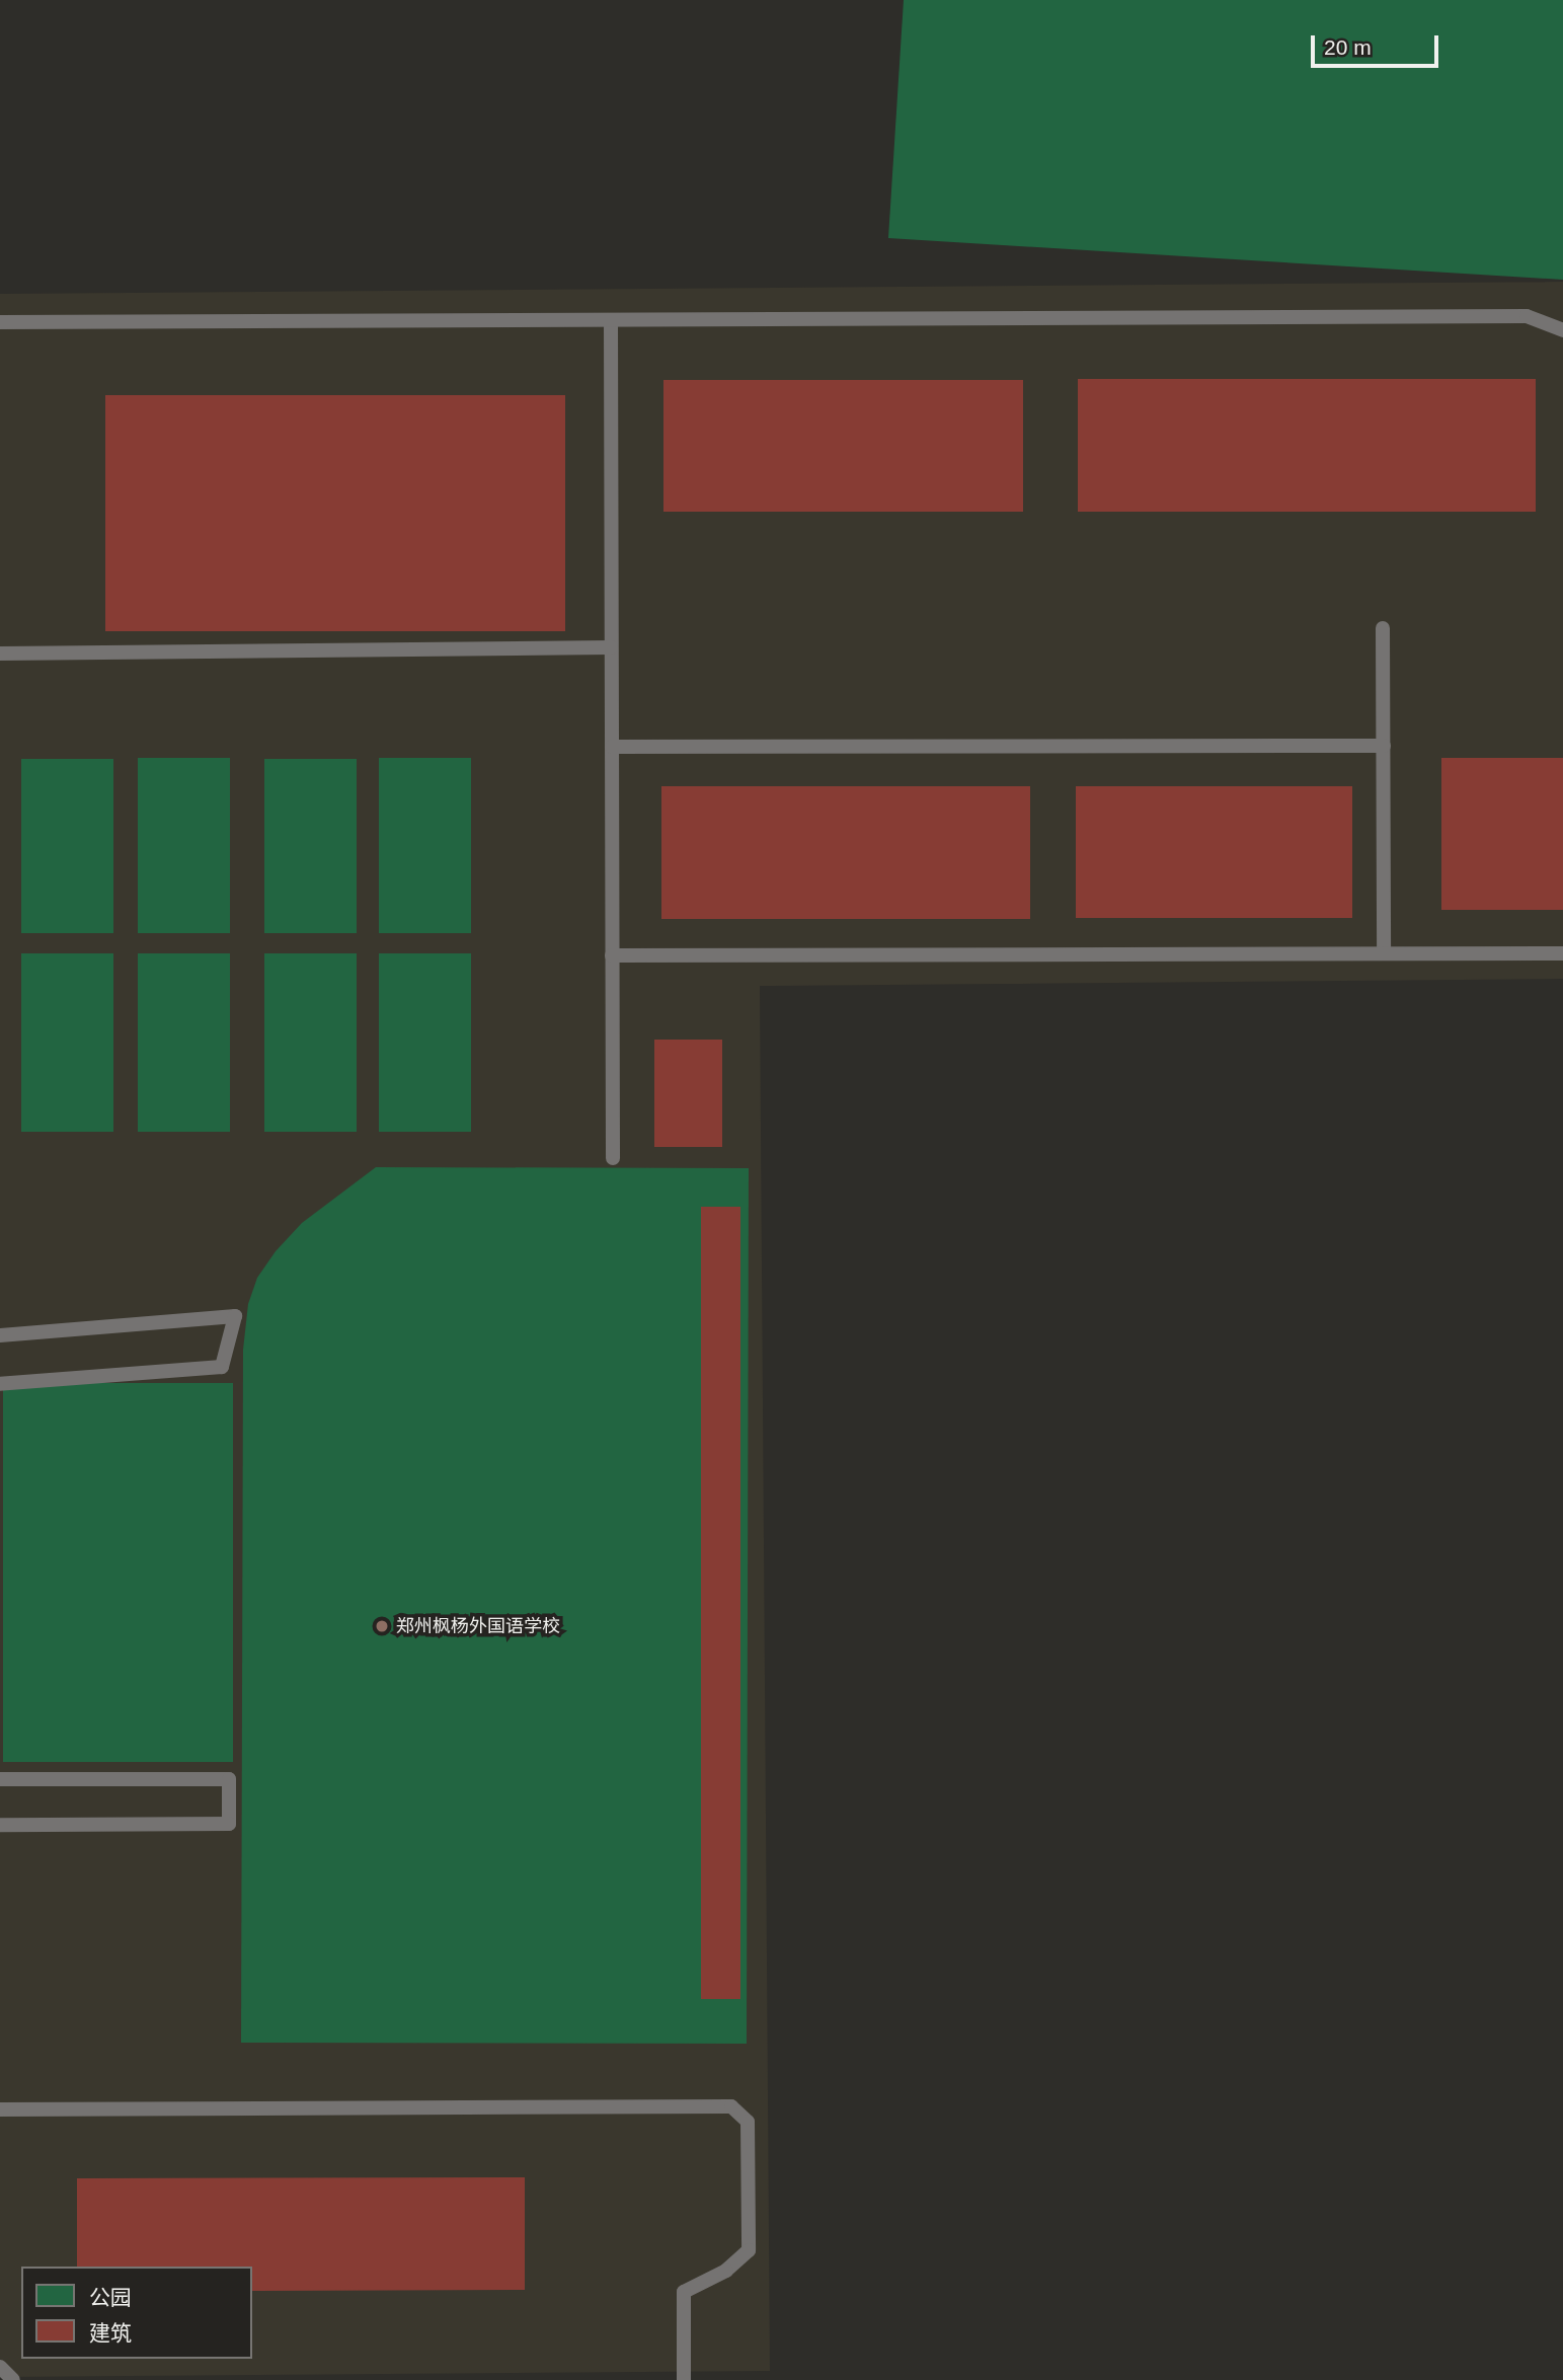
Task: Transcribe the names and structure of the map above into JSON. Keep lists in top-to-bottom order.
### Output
{
  "places": ["郑州枫杨外国语学校"],
  "legend": ["公园", "建筑"],
  "scale_bar": "20 m"
}
